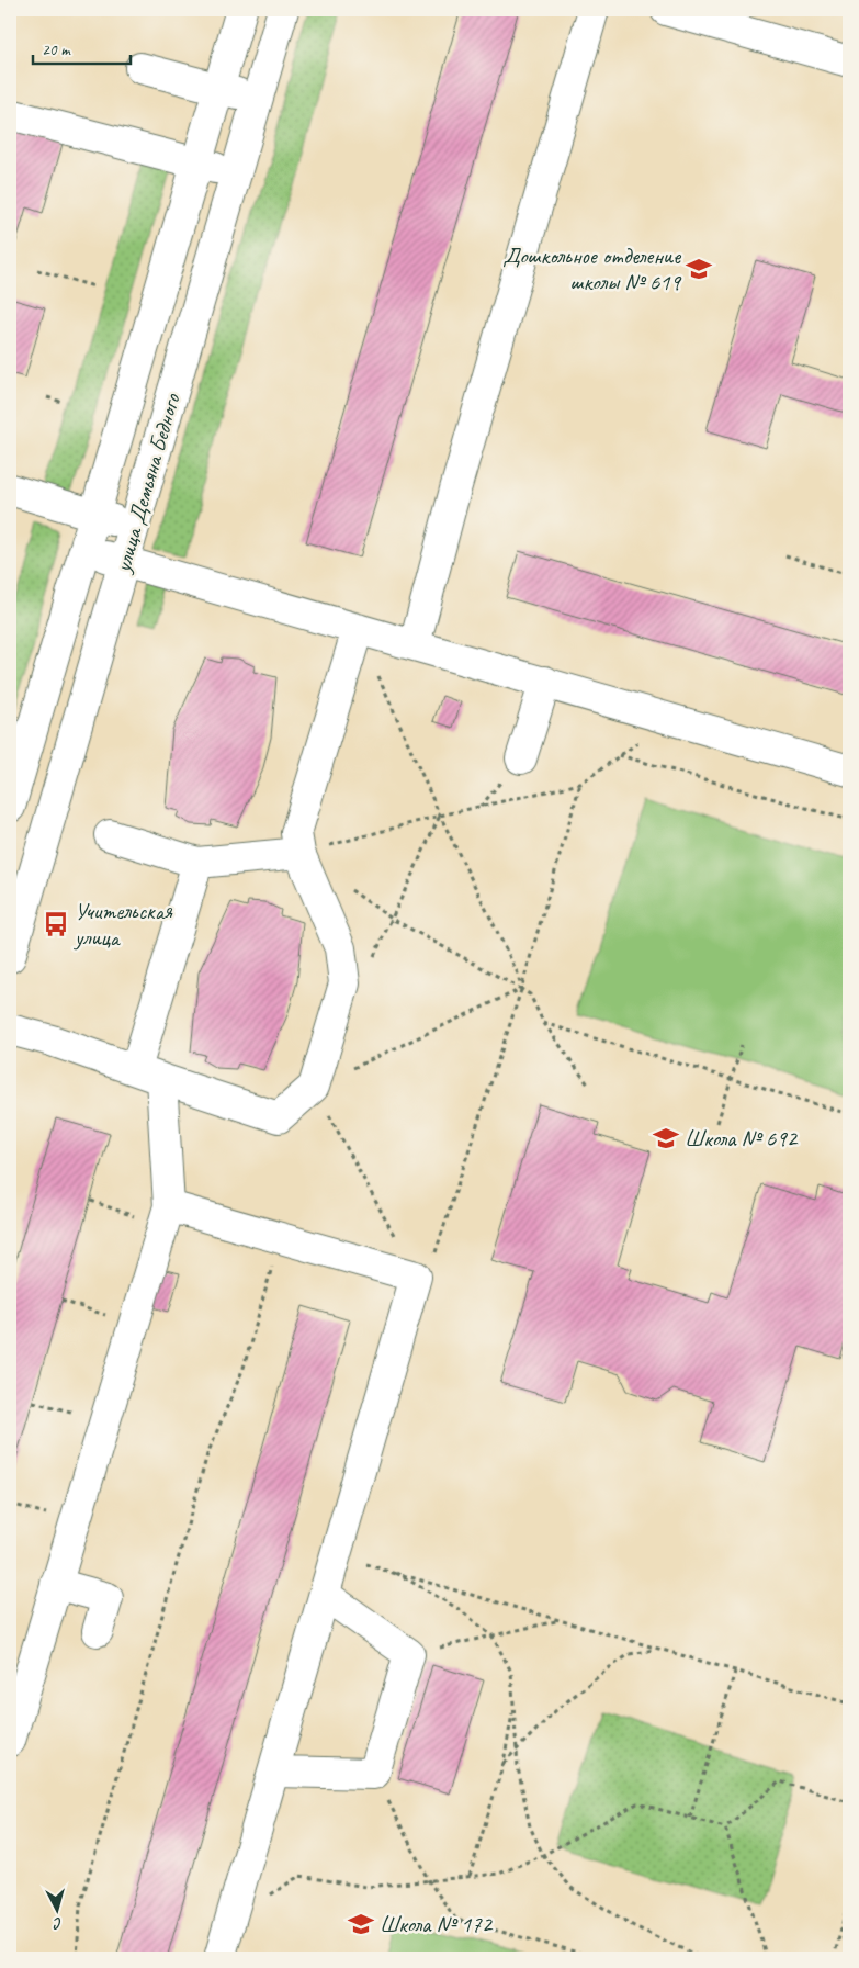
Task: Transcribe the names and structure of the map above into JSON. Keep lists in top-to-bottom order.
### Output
{
  "streets": {
    "street": ["улица Демьяна Бедного"]
  },
  "places": {
    "school or university": ["Дошкольное отделение школы № 619", "Школа № 692", "Школа № 172"],
    "bus stop": ["Учительская улица"]
  },
  "scale_bar": "20 m",
  "north": "bottom"
}
